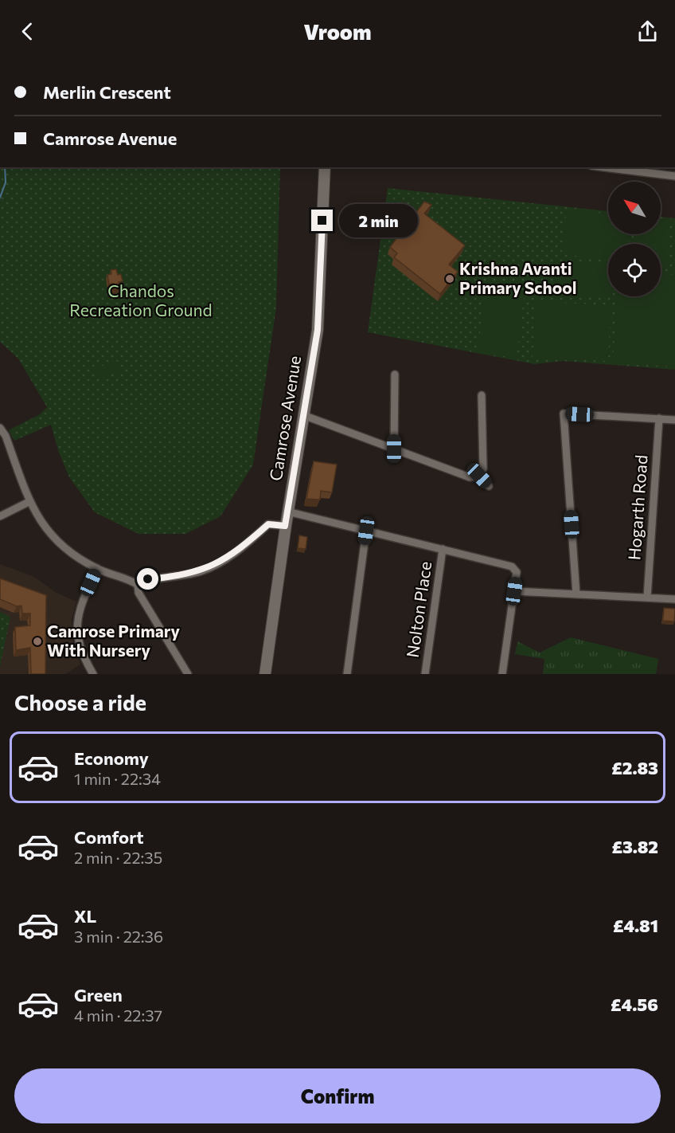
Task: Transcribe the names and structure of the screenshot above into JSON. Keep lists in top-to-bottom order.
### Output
{
  "streets": {
    "street": ["Camrose Avenue", "Hogarth Road", "Nolton Place"]
  },
  "parks": ["Chandos Recreation Ground"],
  "places": ["Krishna Avanti Primary School", "Camrose Primary With Nursery"],
  "north": "top left",
  "page": {
    "header": "Vroom",
    "banner": ["Merlin Crescent", "Camrose Avenue"],
    "bubble": "2 min",
    "heading": "Choose a ride",
    "list": [
      {
        "name": "Economy",
        "note": "1 min · 22:34",
        "value": "£2.83"
      },
      {
        "name": "Comfort",
        "note": "2 min · 22:35",
        "value": "£3.82"
      },
      {
        "name": "XL",
        "note": "3 min · 22:36",
        "value": "£4.81"
      },
      {
        "name": "Green",
        "note": "4 min · 22:37",
        "value": "£4.56"
      }
    ],
    "buttons": "Confirm"
  }
}
